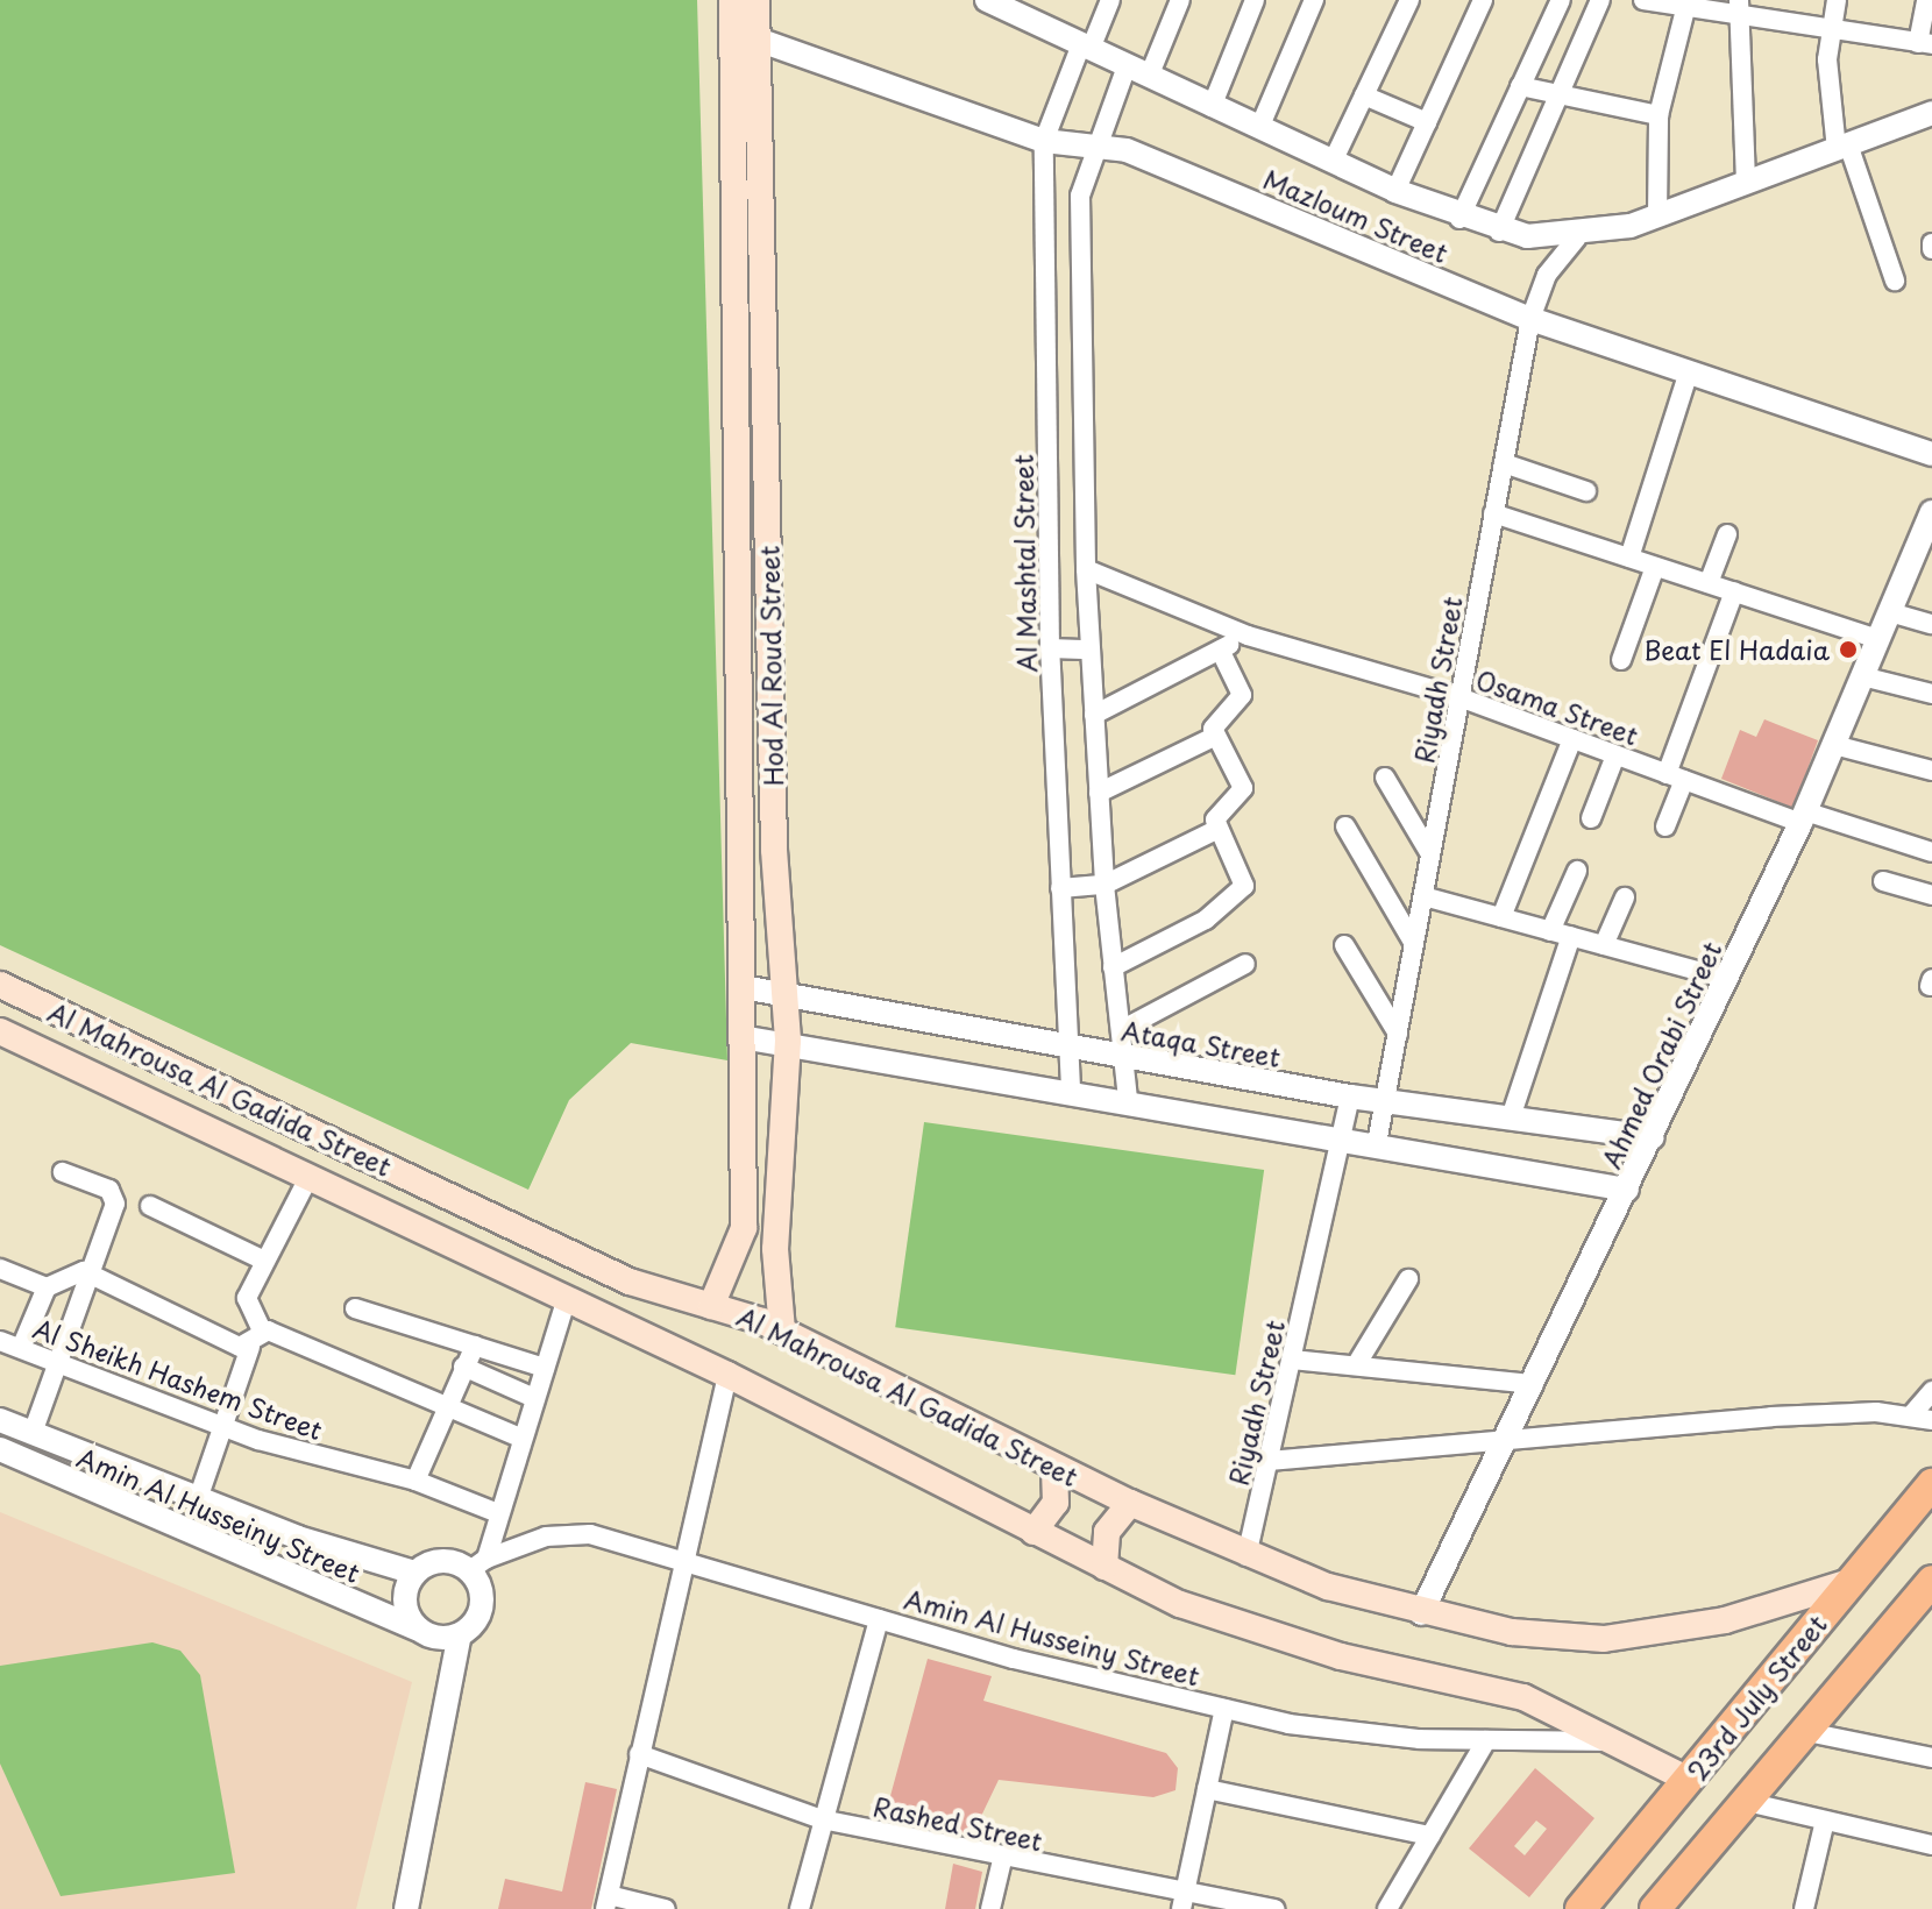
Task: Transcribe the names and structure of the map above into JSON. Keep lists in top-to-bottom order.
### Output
{
  "streets": {
    "main road": ["Hod Al Roud Street", "Al Mahrousa Al Gadida Street", "23rd July Street"],
    "street": [
      "Mazloum Street",
      "Al Mashtal Street",
      "Riyadh Street",
      "Osama Street",
      "Ataqa Street",
      "Ahmed Orabi Street",
      "Al Sheikh Hashem Street",
      "Amin Al Husseiny Street",
      "Rashed Street"
    ]
  },
  "crossings": [
    ["Mazloum Street", "Al Mashtal Street"],
    ["Mazloum Street", "Hod Al Roud Street"],
    ["Mazloum Street", "Riyadh Street"],
    ["Al Mashtal Street", "Ataqa Street"],
    ["Hod Al Roud Street", "Ataqa Street"],
    ["Hod Al Roud Street", "Al Mahrousa Al Gadida Street"],
    ["Riyadh Street", "Osama Street"],
    ["Riyadh Street", "Ataqa Street"],
    ["Riyadh Street", "Al Mahrousa Al Gadida Street"],
    ["Osama Street", "Ahmed Orabi Street"],
    ["Ataqa Street", "Ahmed Orabi Street"],
    ["Ahmed Orabi Street", "Al Mahrousa Al Gadida Street"],
    ["Al Mahrousa Al Gadida Street", "Amin Al Husseiny Street"],
    ["Al Mahrousa Al Gadida Street", "23rd July Street"]
  ],
  "places": ["Beat El Hadaia"]
}
